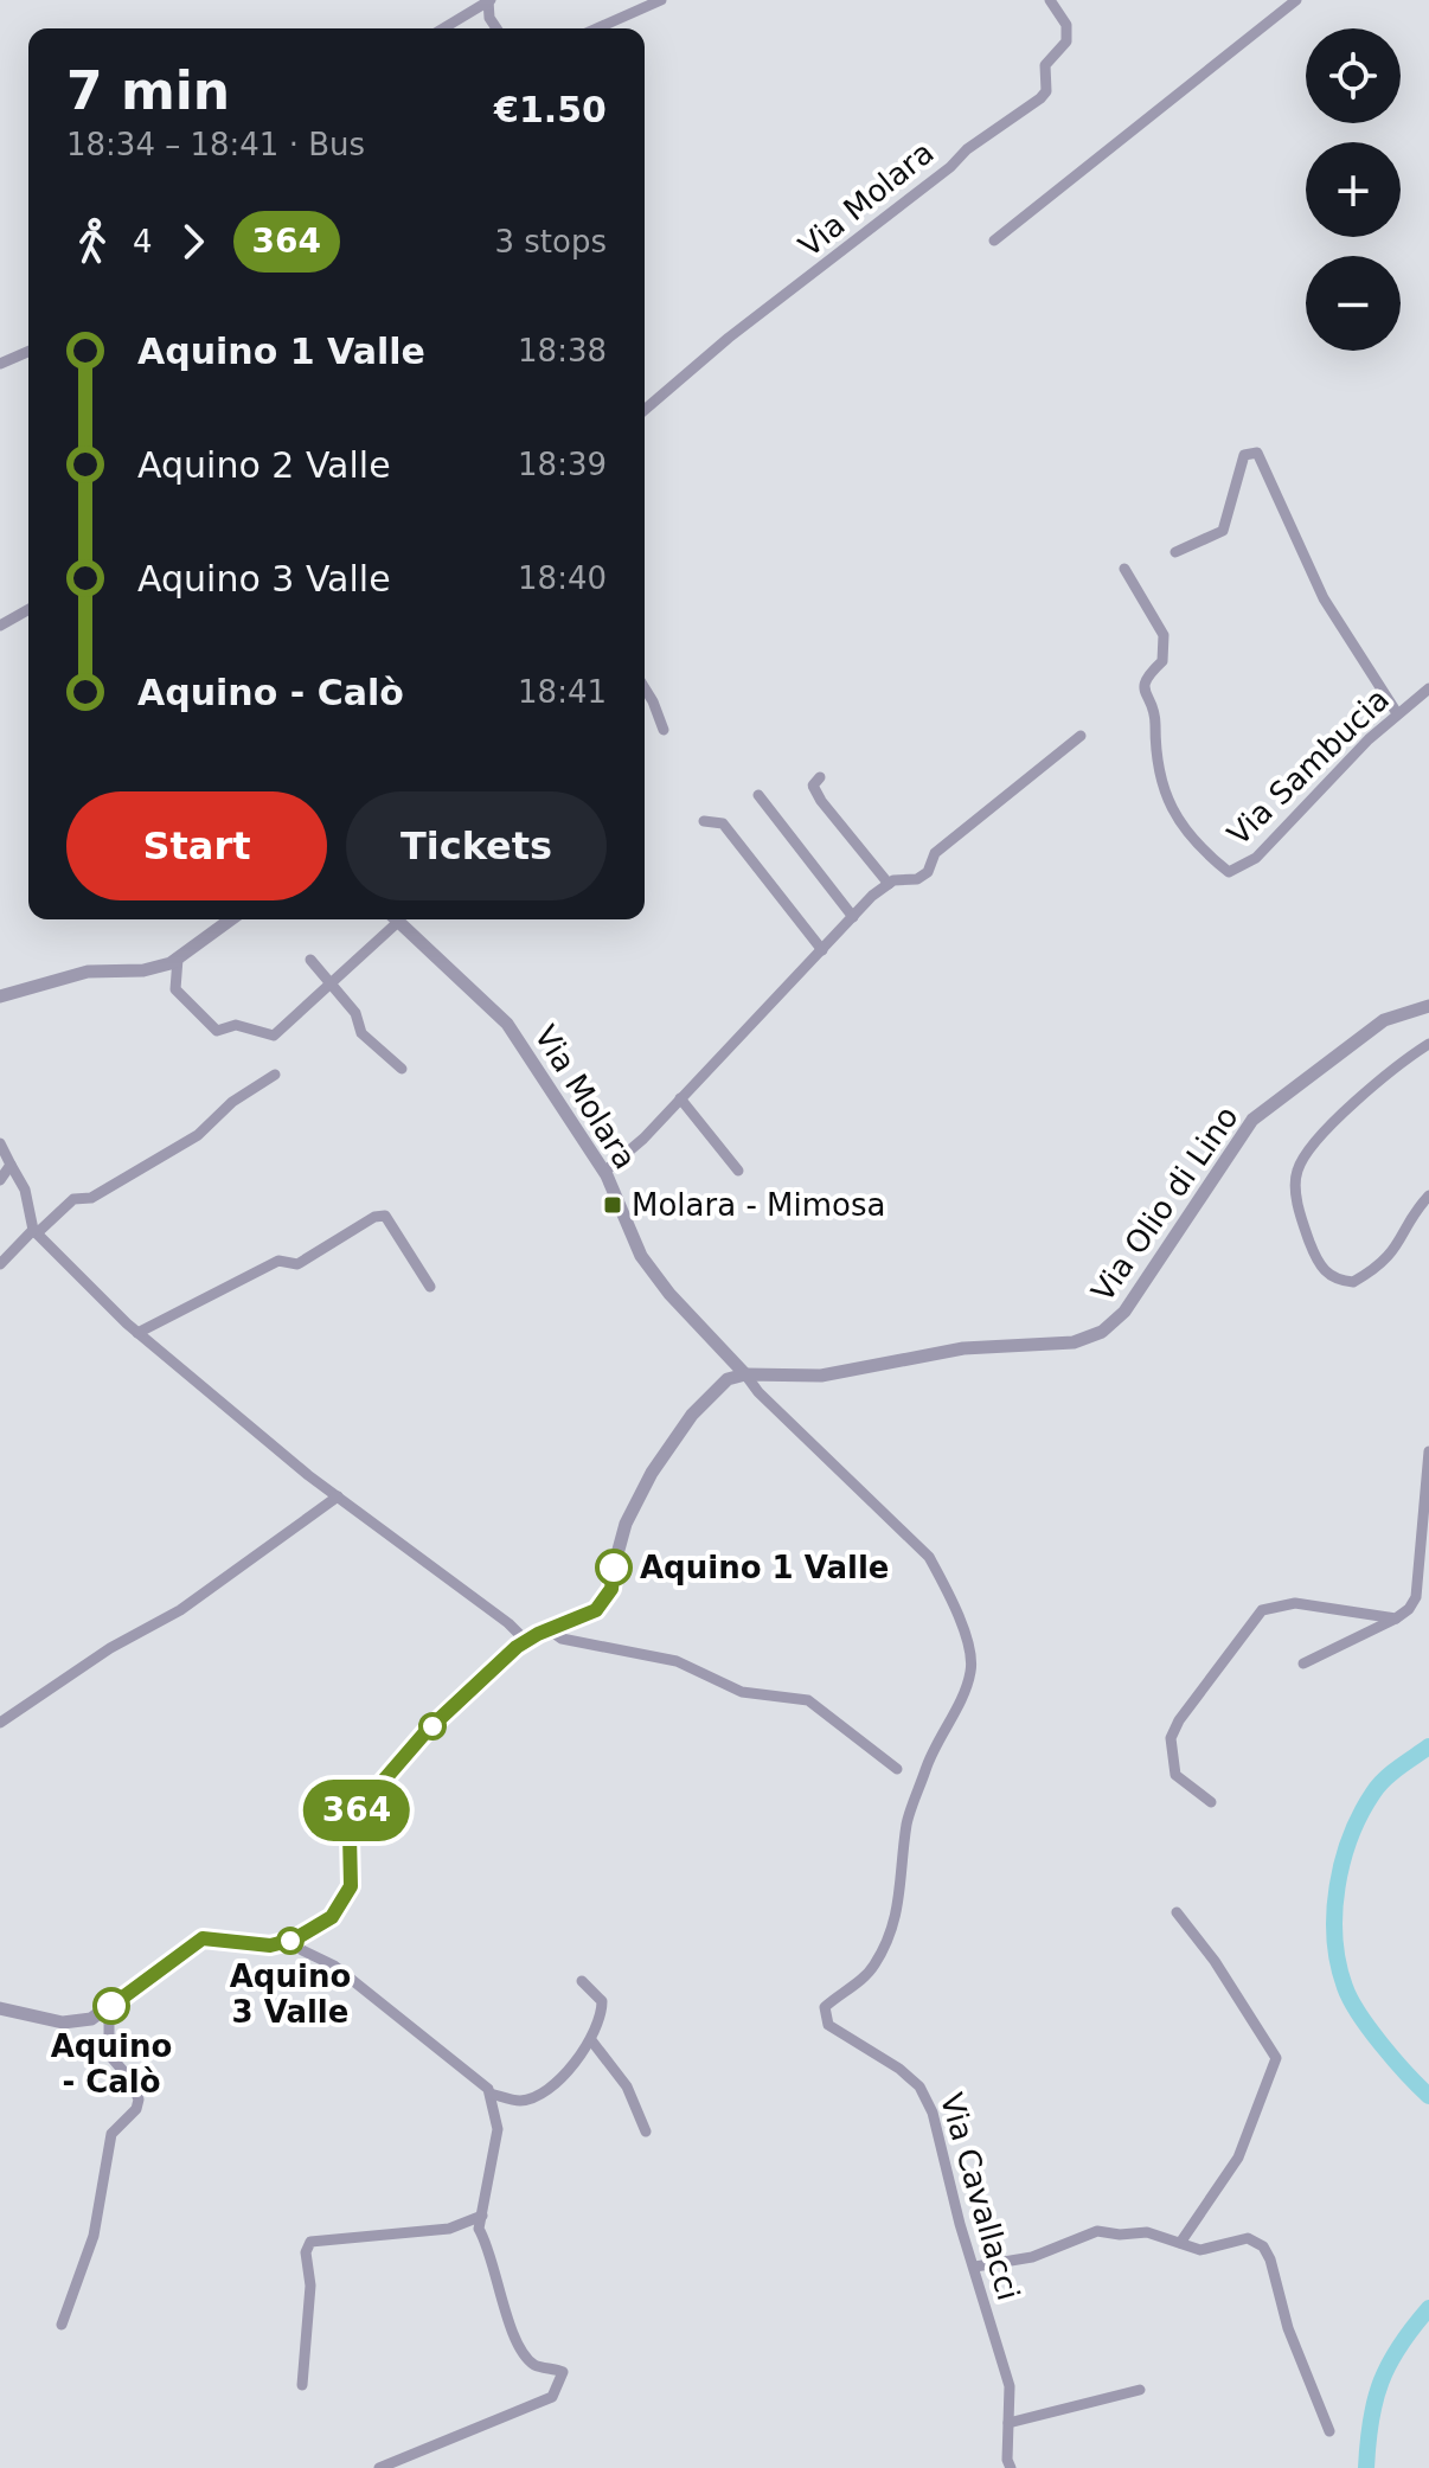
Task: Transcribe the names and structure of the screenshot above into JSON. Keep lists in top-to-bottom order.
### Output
{
  "streets": {
    "street": [
      "Via Molara",
      "Via Sambucia",
      "Via Olio di Lino",
      "Via Cavallacci"
    ]
  },
  "crossings": [
    ["Via Molara", "Via Olio di Lino"],
    ["Via Molara", "Via Cavallacci"],
    ["Via Olio di Lino", "Via Cavallacci"]
  ],
  "places": {
    "transit": ["Molara - Mimosa"],
    "other": ["Aquino 1 Valle", "Aquino 3 Valle", "Aquino - Calò"]
  },
  "lines": ["bus line 364"],
  "page": {
    "on_map": "364",
    "map_buttons": ["+", "−"],
    "heading": ["7 min", "18:34 – 18:41 · Bus", "€1.50"],
    "legs": ["4", "364", "3 stops"],
    "list": [
      {
        "name": "Aquino 1 Valle",
        "value": "18:38"
      },
      {
        "name": "Aquino 2 Valle",
        "value": "18:39"
      },
      {
        "name": "Aquino 3 Valle",
        "value": "18:40"
      },
      {
        "name": "Aquino - Calò",
        "value": "18:41"
      }
    ],
    "buttons": ["Start", "Tickets"]
  }
}
